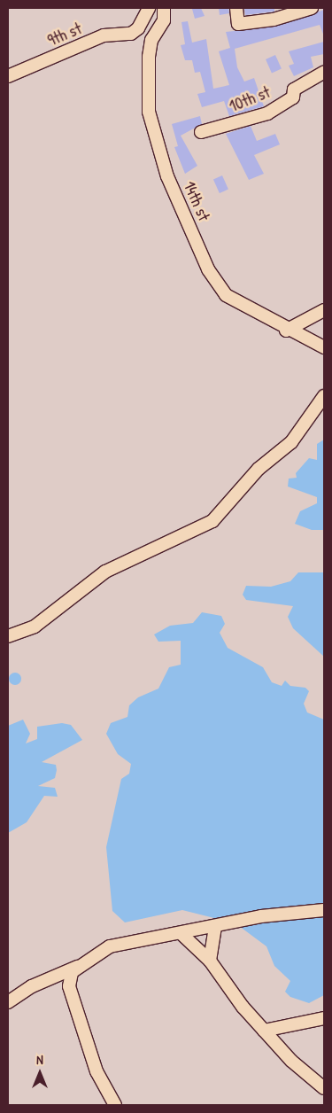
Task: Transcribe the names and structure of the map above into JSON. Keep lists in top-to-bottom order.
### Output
{
  "streets": {
    "street": ["9th st", "10th st", "14th st"]
  },
  "north": "top"
}
